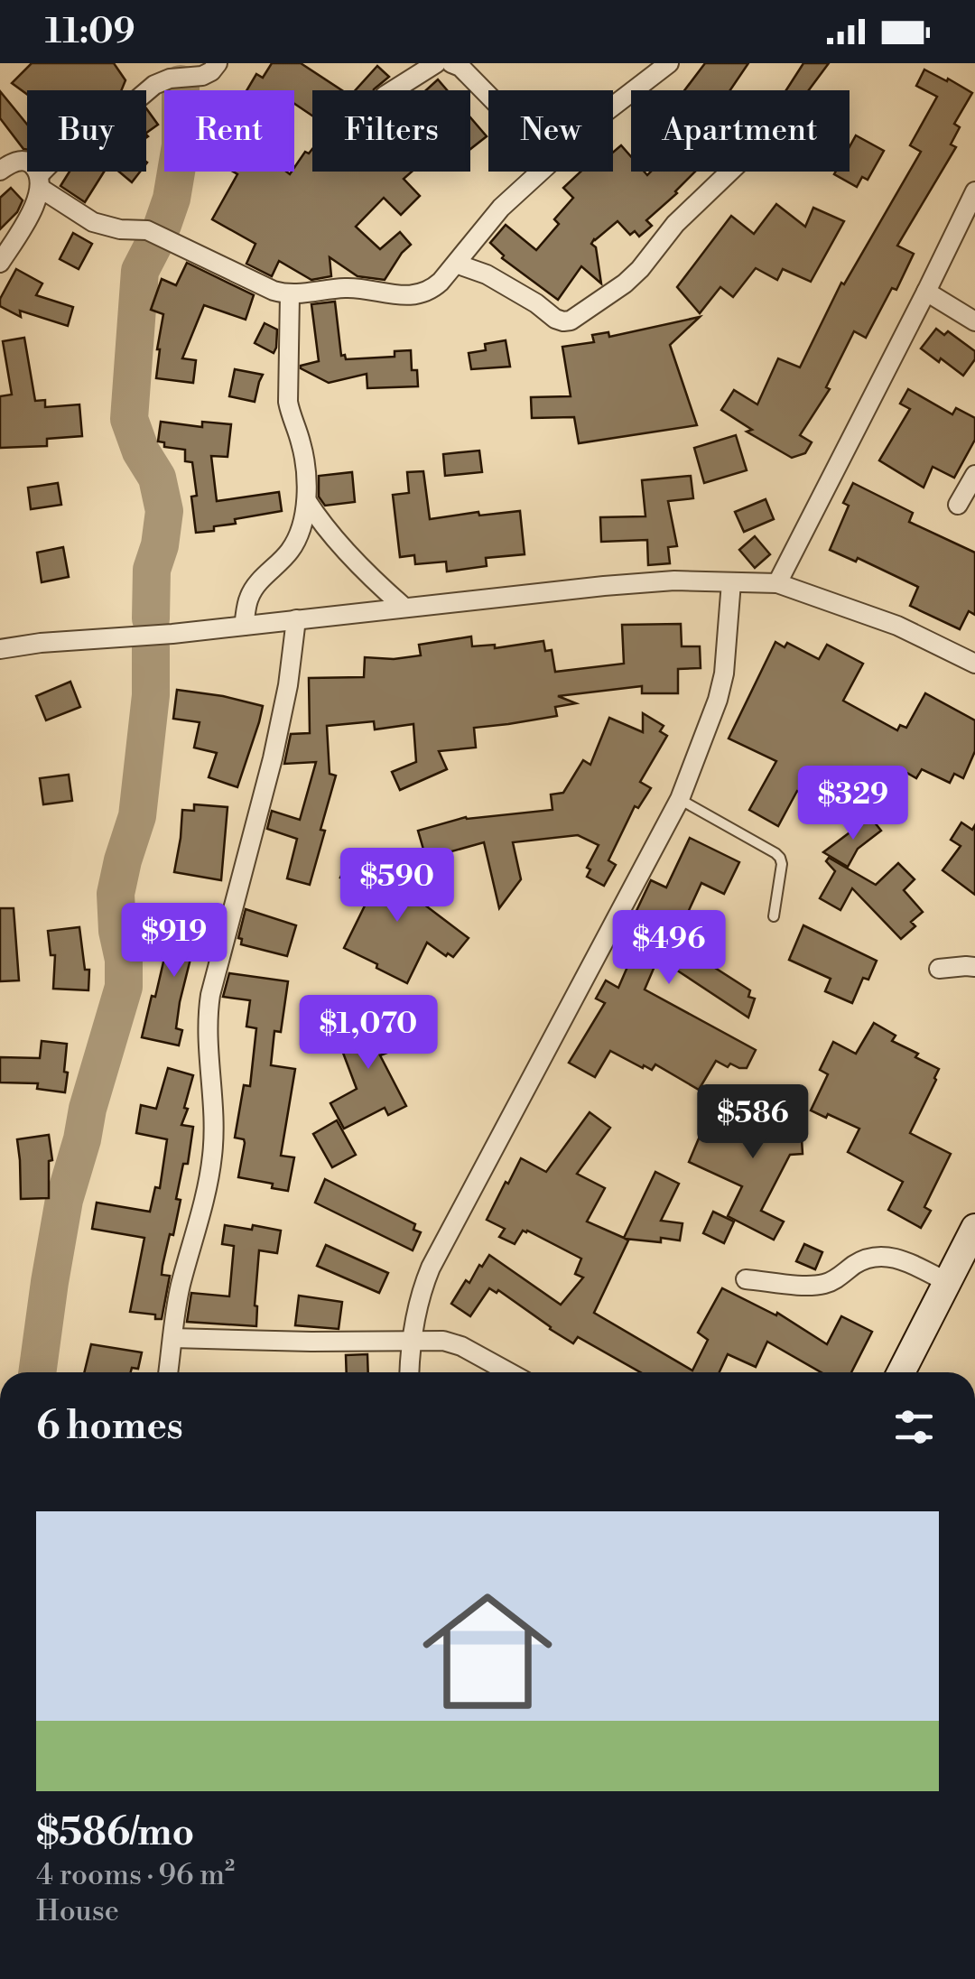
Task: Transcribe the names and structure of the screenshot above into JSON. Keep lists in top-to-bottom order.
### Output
{
  "page": {
    "status": "11:09",
    "chip": [
      "Buy",
      "Rent",
      "Filters",
      "New",
      "Apartment"
    ],
    "price": [
      "$329",
      "$590",
      "$919",
      "$496",
      "$1,070",
      "$586"
    ],
    "heading": "6 homes",
    "list": [
      {
        "name": "$586/mo",
        "note": "4 rooms · 96 m² · House"
      }
    ]
  }
}
